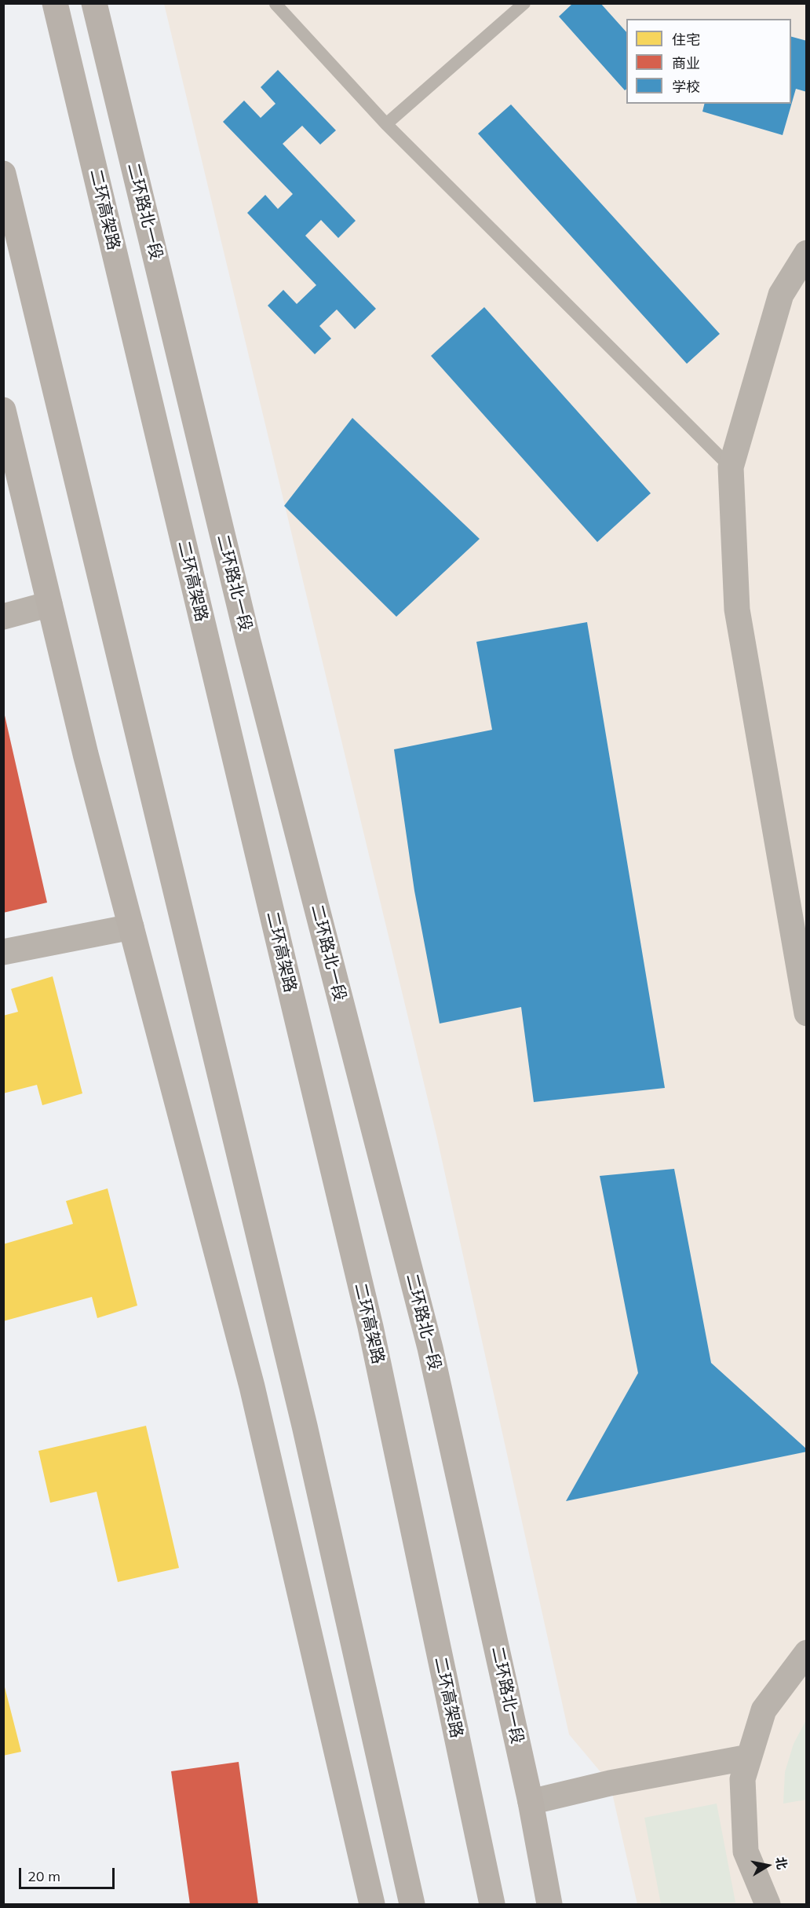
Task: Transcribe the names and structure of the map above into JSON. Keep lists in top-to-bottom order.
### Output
{
  "streets": {
    "main road": ["二环高架路", "二环路北一段"]
  },
  "legend": ["住宅", "商业", "学校"],
  "scale_bar": "20 m",
  "north": "right"
}
